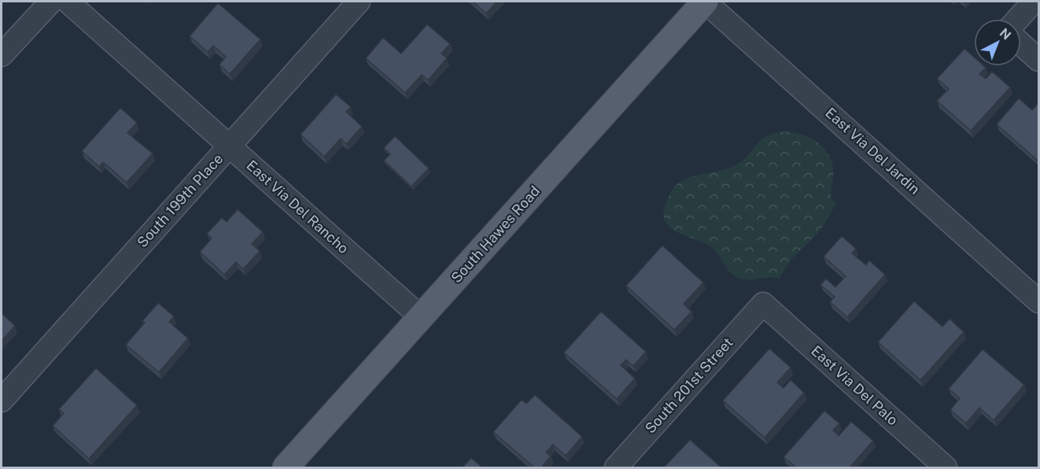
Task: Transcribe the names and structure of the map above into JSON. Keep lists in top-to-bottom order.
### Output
{
  "streets": {
    "main road": ["South Hawes Road"],
    "street": [
      "East Via Del Jardin",
      "South 199th Place",
      "East Via Del Rancho",
      "South 201st Street",
      "East Via Del Palo"
    ]
  },
  "crossings": [
    ["East Via Del Jardin", "South Hawes Road"],
    ["South 199th Place", "East Via Del Rancho"],
    ["East Via Del Rancho", "South Hawes Road"],
    ["South 201st Street", "East Via Del Palo"]
  ],
  "north": "top right"
}
